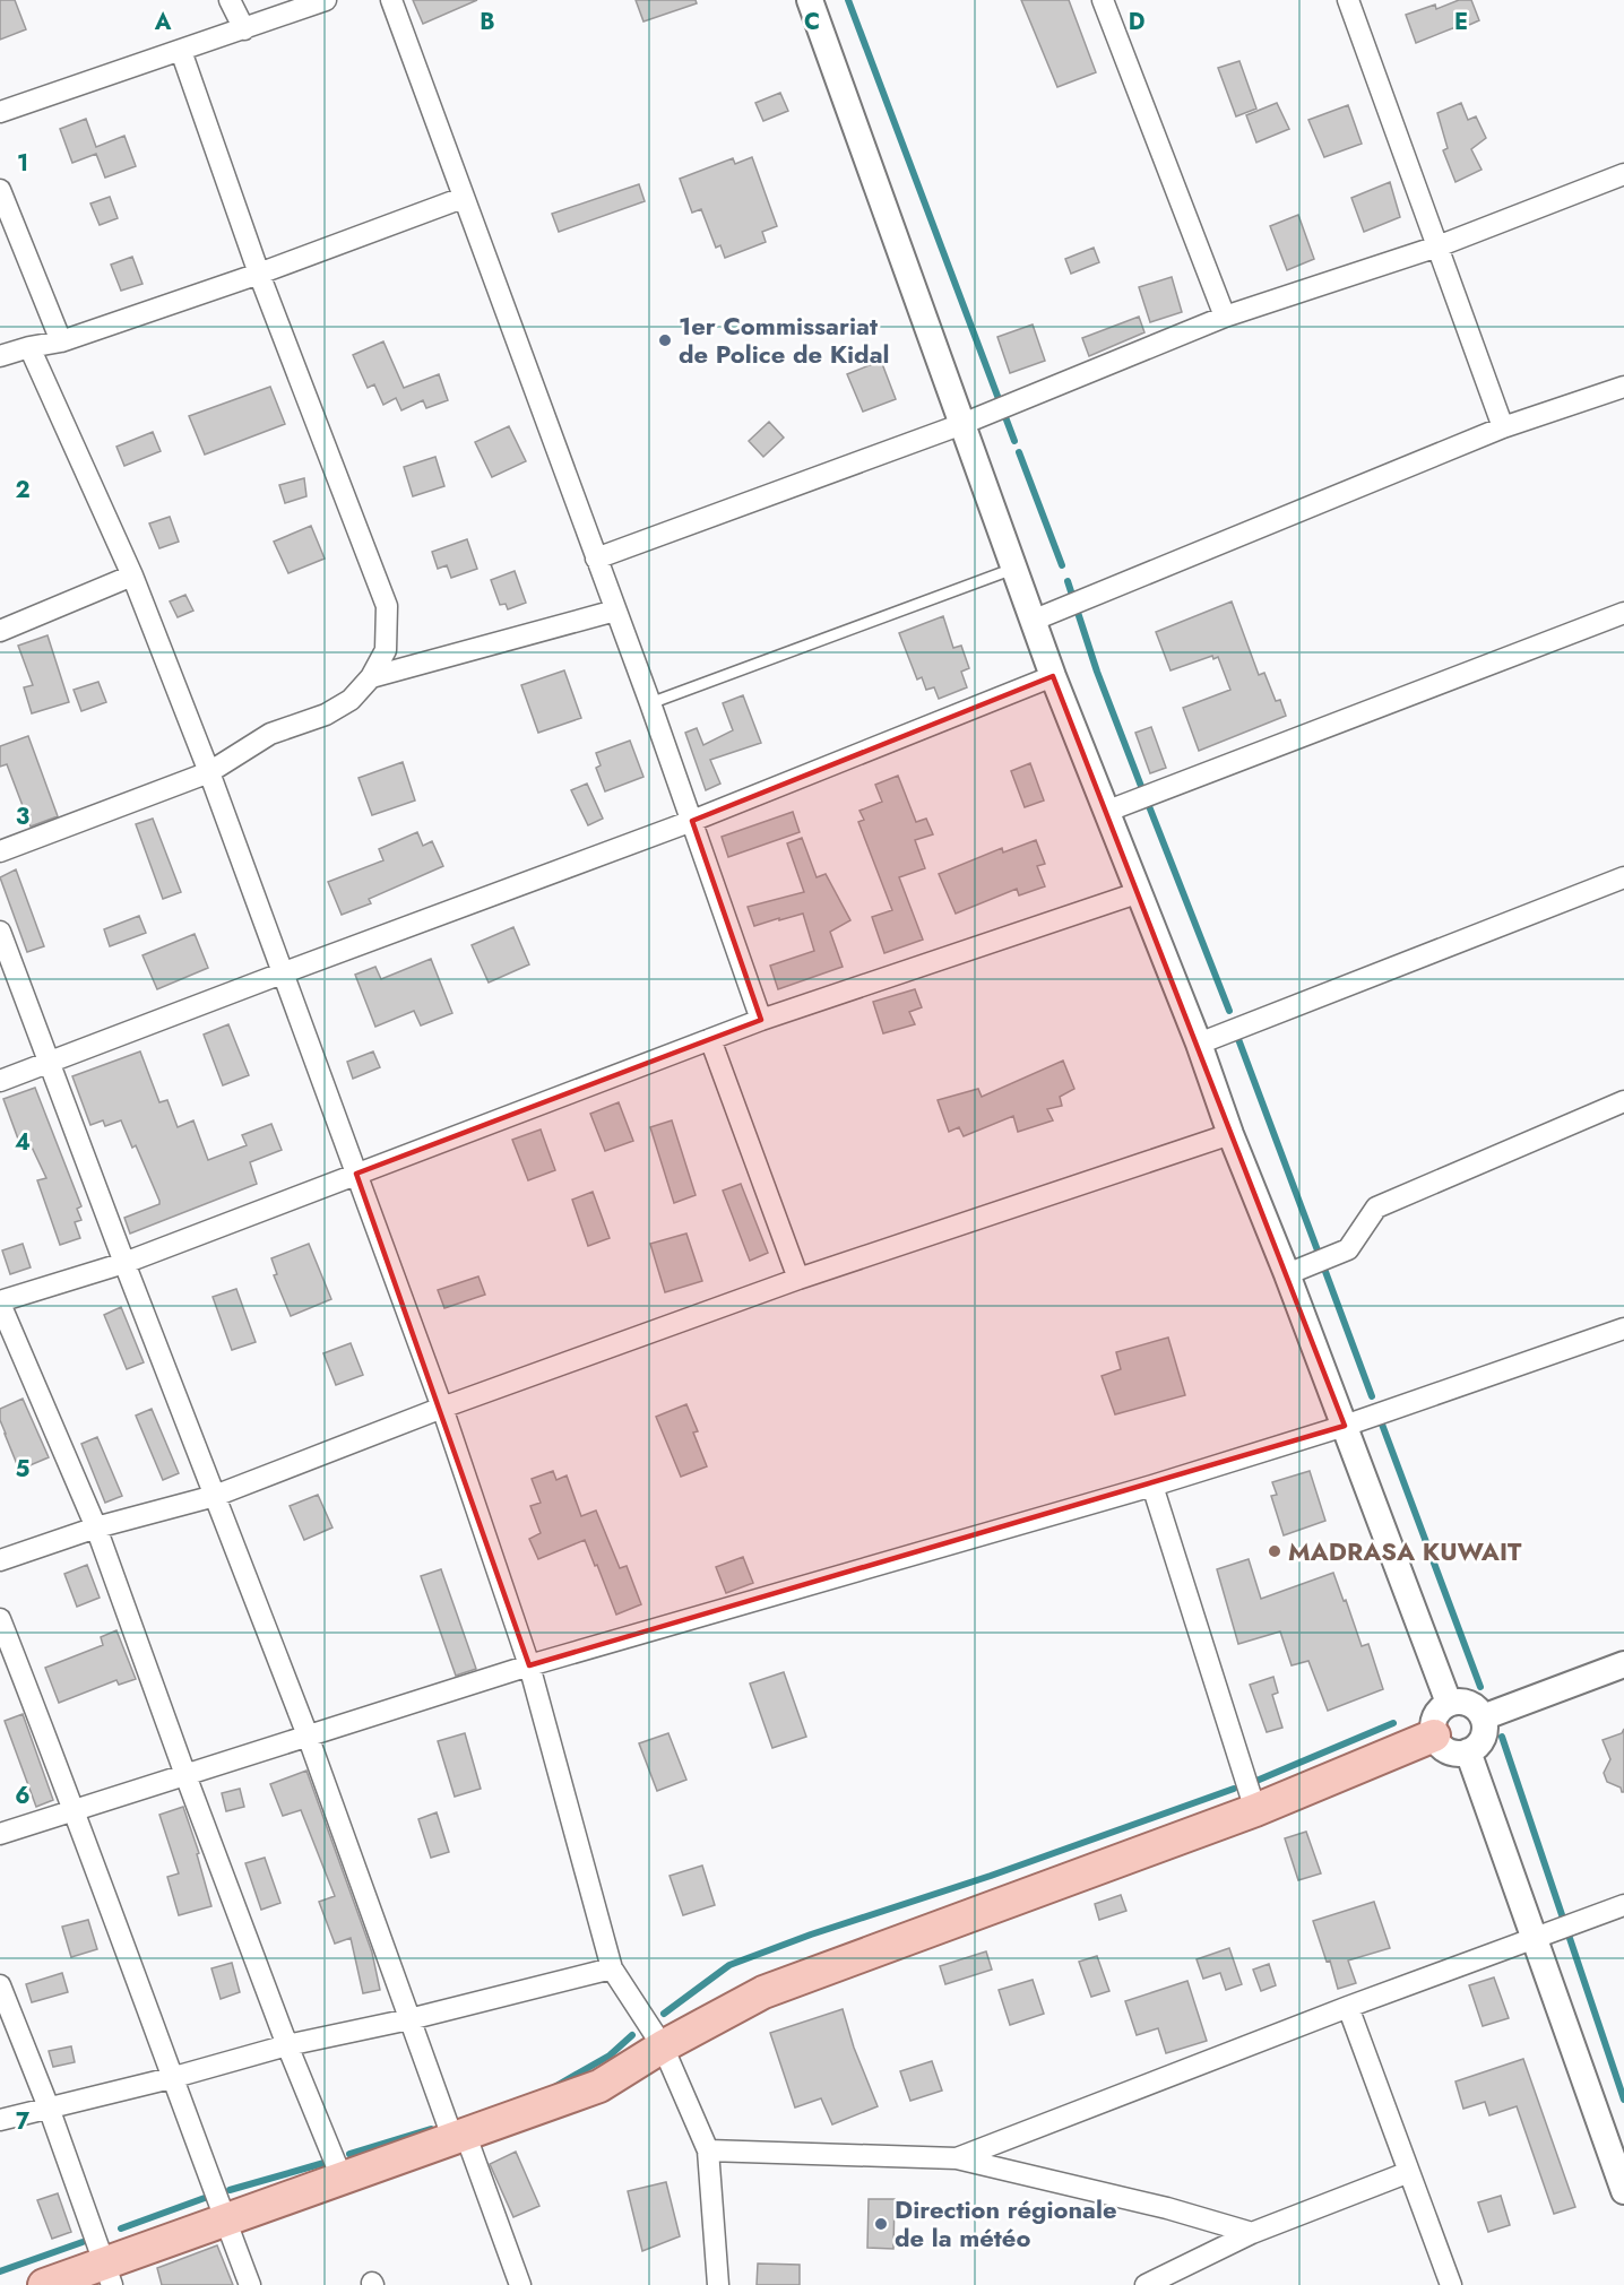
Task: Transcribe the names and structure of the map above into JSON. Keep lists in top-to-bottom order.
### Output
{
  "places": ["1er Commissariat de Police de Kidal", "MADRASA KUWAIT", "Direction régionale de la météo"],
  "grid": {
    "columns": [
      "A",
      "B",
      "C",
      "D",
      "E"
    ],
    "rows": [
      "1",
      "2",
      "3",
      "4",
      "5",
      "6",
      "7"
    ]
  }
}
